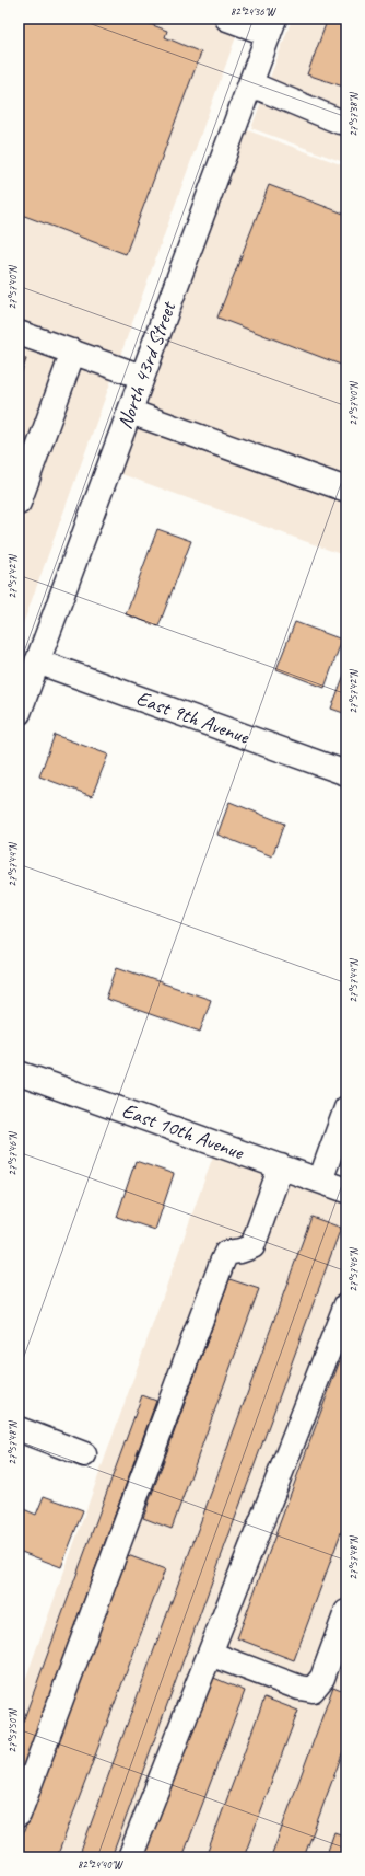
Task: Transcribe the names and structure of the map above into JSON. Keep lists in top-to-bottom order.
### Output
{
  "streets": {
    "street": ["North 43rd Street", "East 9th Avenue", "East 10th Avenue"]
  },
  "crossings": [
    ["North 43rd Street", "East 9th Avenue"]
  ],
  "coordinates": [
    "82°24'36\"W",
    "27°57'38\"N",
    "27°57'40\"N",
    "27°57'42\"N",
    "27°57'44\"N",
    "27°57'46\"N",
    "27°57'48\"N",
    "27°57'50\"N",
    "82°24'40\"W"
  ]
}
